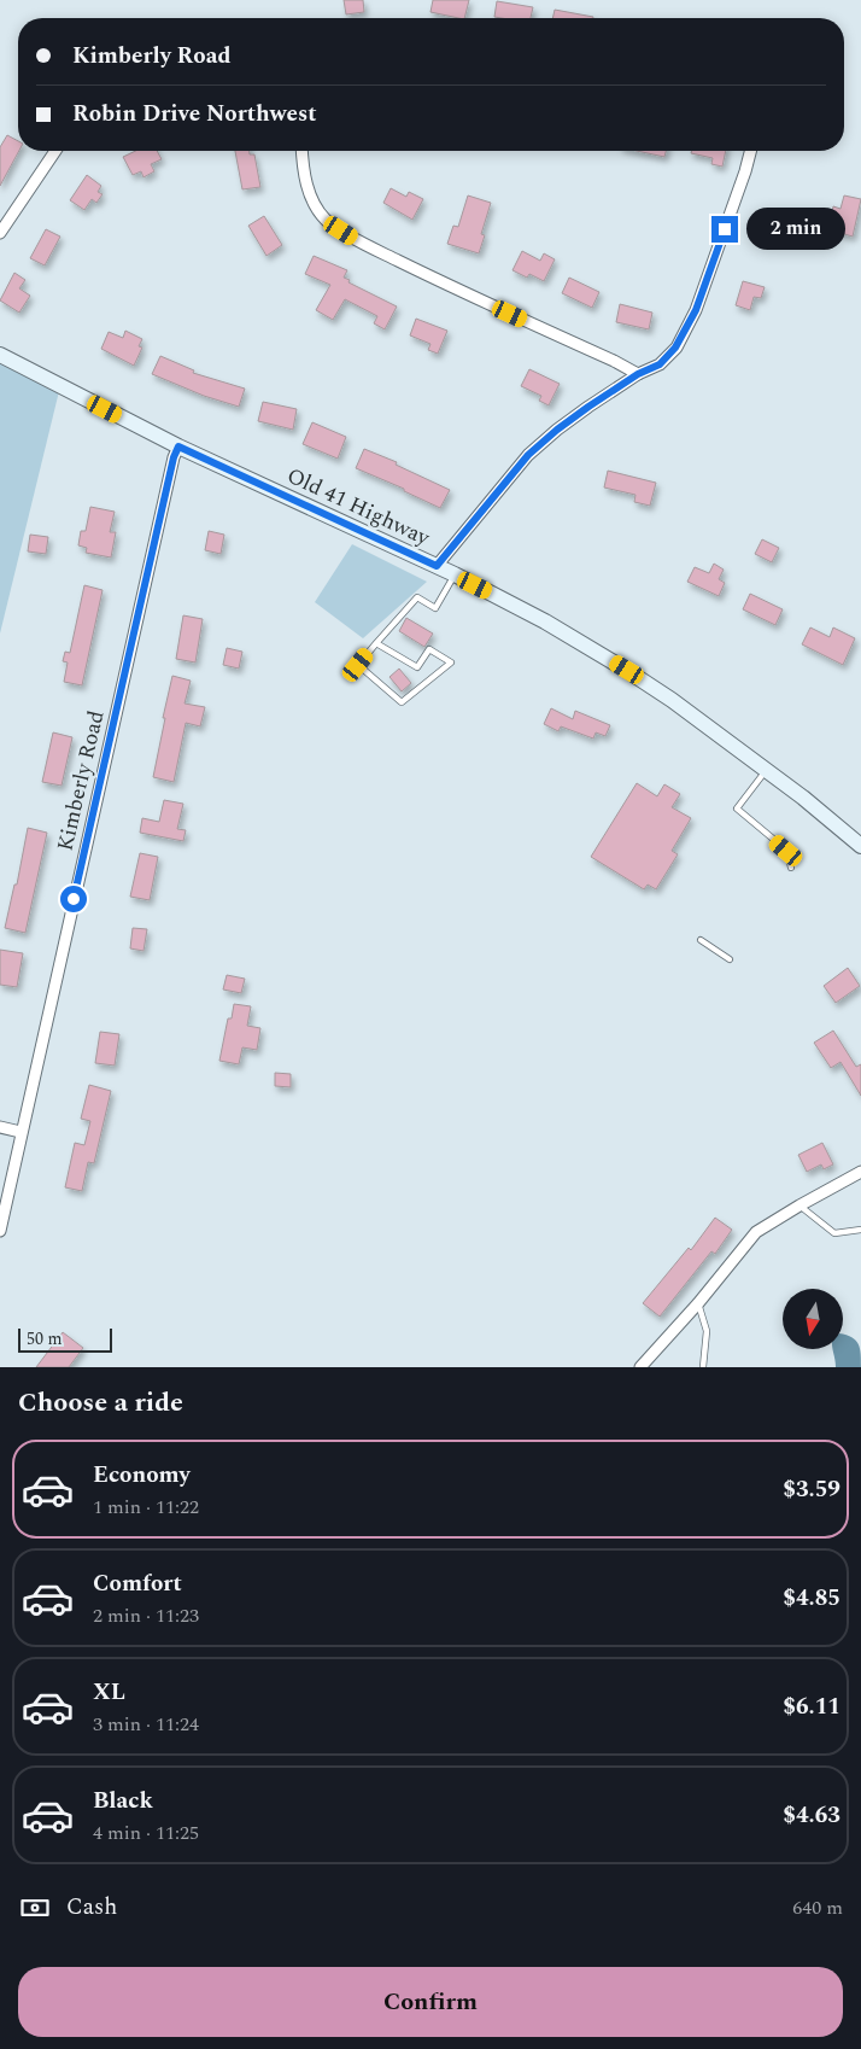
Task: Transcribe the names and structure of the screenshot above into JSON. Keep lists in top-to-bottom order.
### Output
{
  "streets": {
    "main road": ["Old 41 Highway"],
    "street": ["Kimberly Road"]
  },
  "crossings": [
    ["Old 41 Highway", "Kimberly Road"]
  ],
  "scale_bar": "50 m",
  "north": "bottom",
  "page": {
    "banner": ["Kimberly Road", "Robin Drive Northwest"],
    "bubble": "2 min",
    "scale": "50 m",
    "heading": "Choose a ride",
    "list": [
      {
        "name": "Economy",
        "note": "1 min · 11:22",
        "value": "$3.59"
      },
      {
        "name": "Comfort",
        "note": "2 min · 11:23",
        "value": "$4.85"
      },
      {
        "name": "XL",
        "note": "3 min · 11:24",
        "value": "$6.11"
      },
      {
        "name": "Black",
        "note": "4 min · 11:25",
        "value": "$4.63"
      }
    ],
    "pay": ["Cash", "640 m"],
    "buttons": "Confirm"
  }
}
